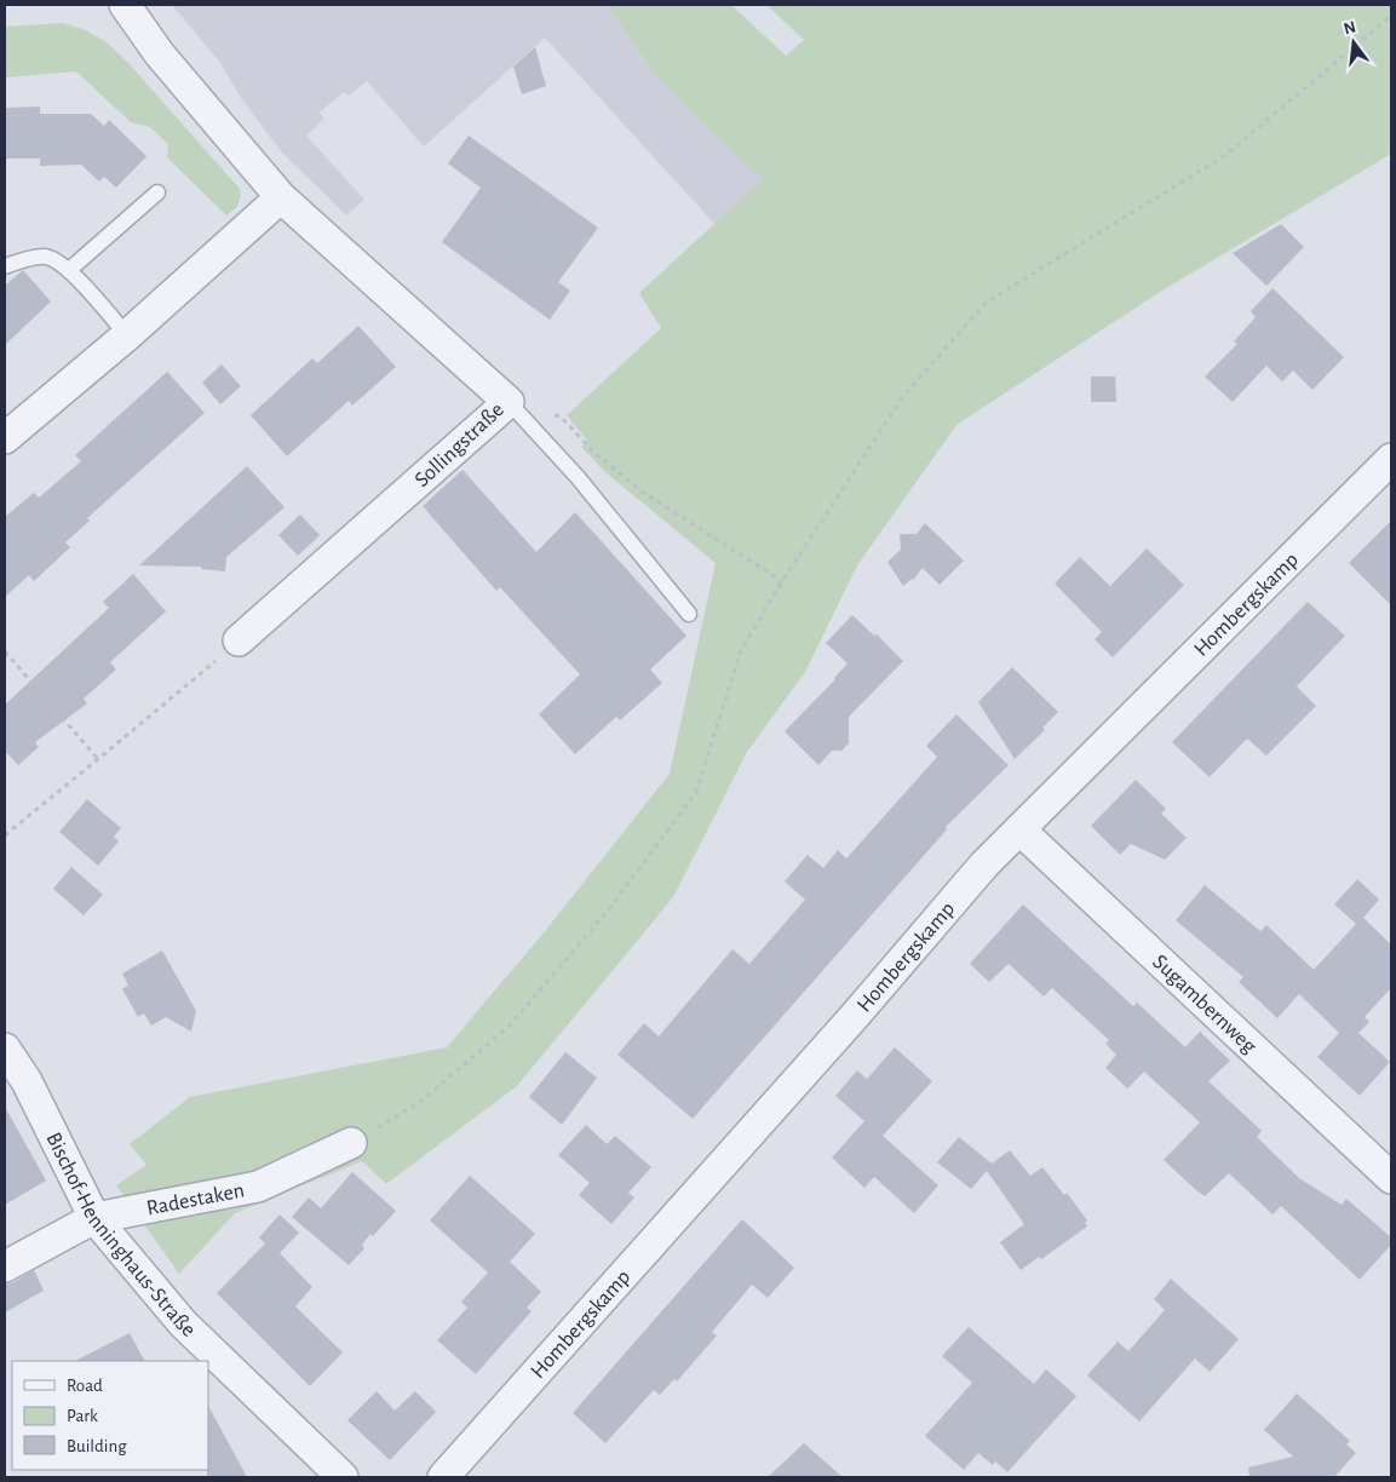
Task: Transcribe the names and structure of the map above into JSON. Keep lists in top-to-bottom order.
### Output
{
  "streets": {
    "street": [
      "Sollingstraße",
      "Hombergskamp",
      "Sugambernweg",
      "Radestaken",
      "Bischof-Henninghaus-Straße"
    ]
  },
  "crossings": [
    ["Hombergskamp", "Sugambernweg"],
    ["Radestaken", "Bischof-Henninghaus-Straße"]
  ],
  "legend": ["Road", "Park", "Building"],
  "north": "top"
}
